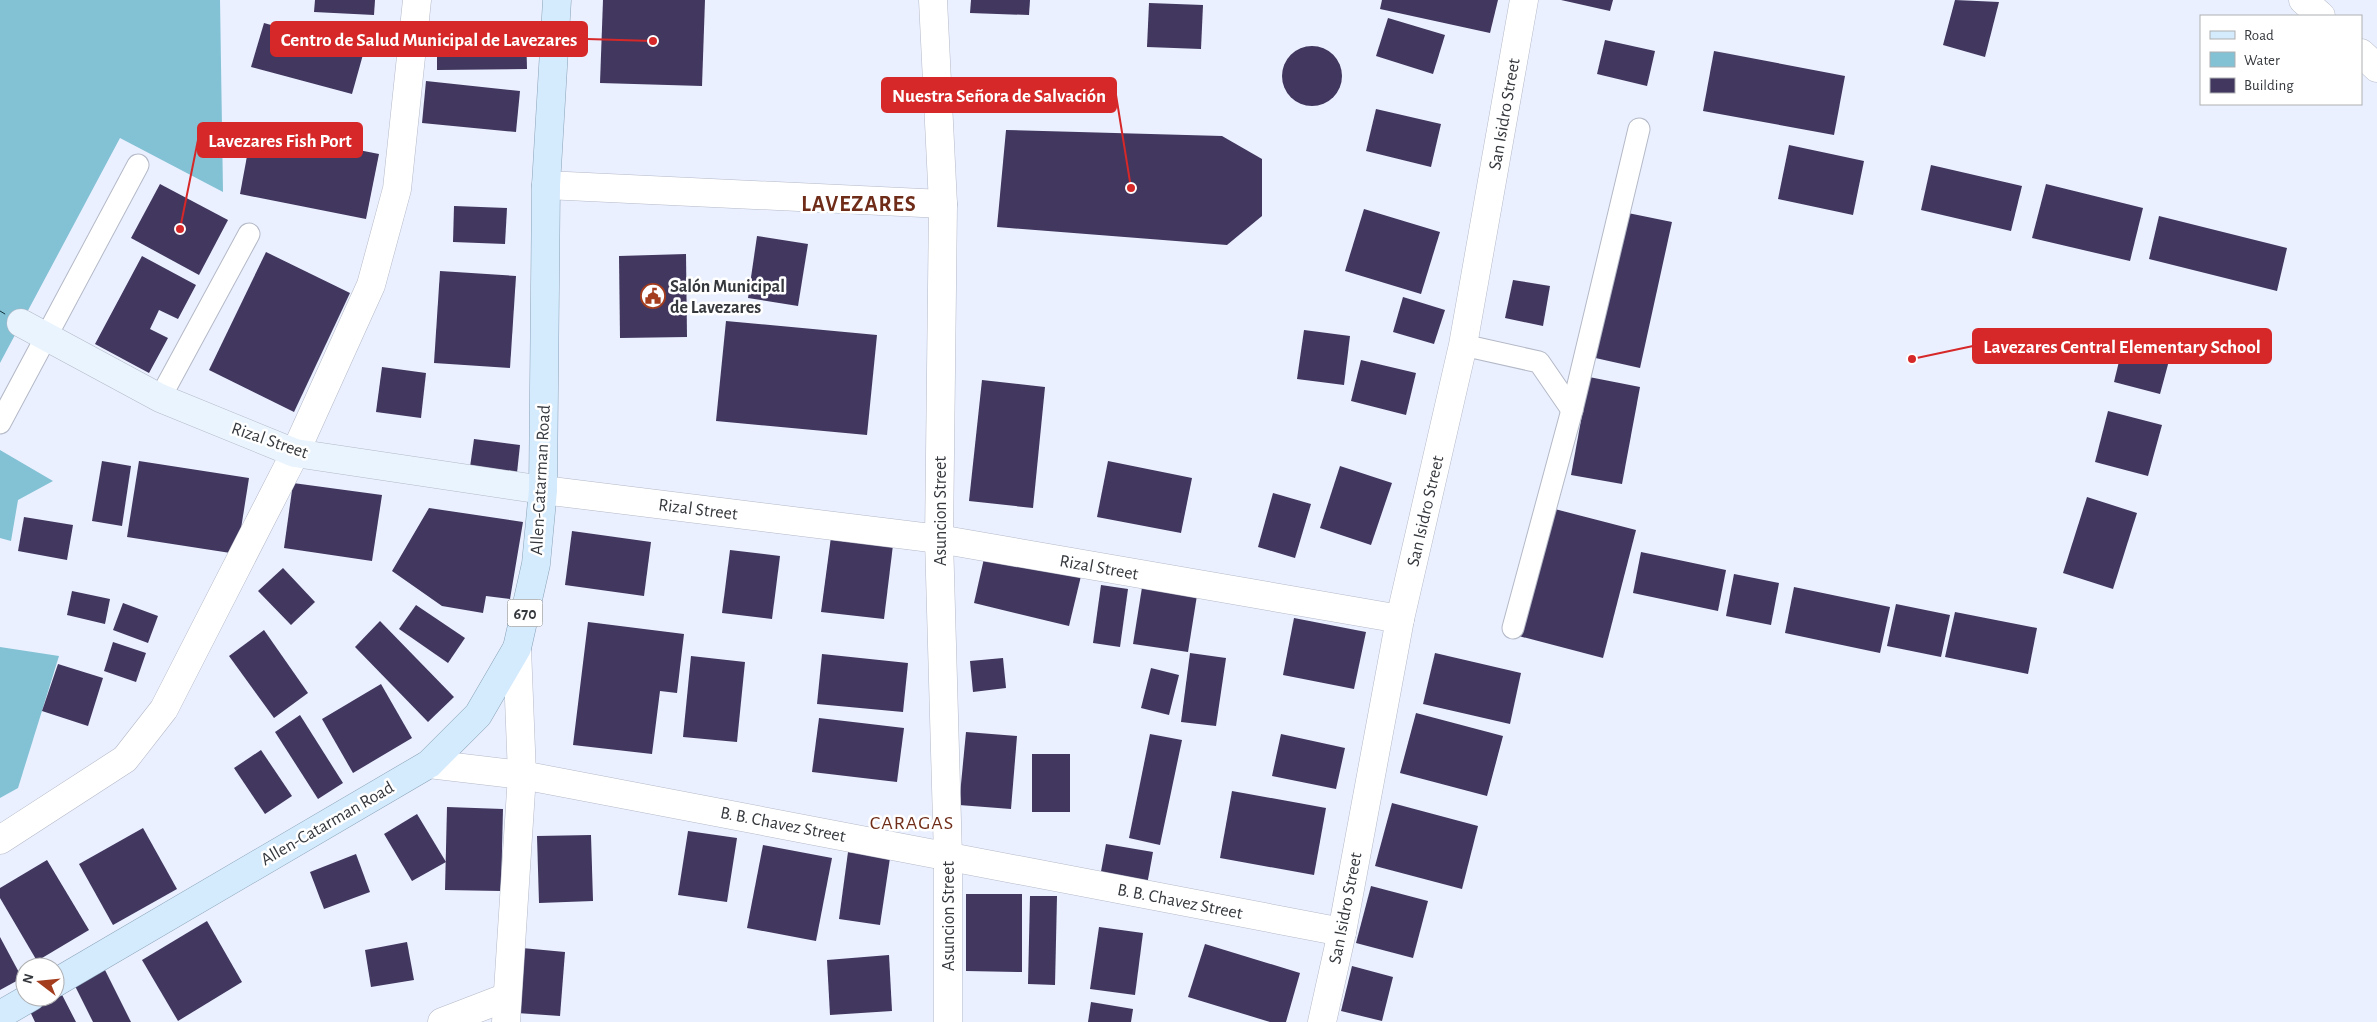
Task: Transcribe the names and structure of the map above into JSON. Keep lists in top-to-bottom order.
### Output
{
  "streets": {
    "main road": ["Allen-Catarman Road", "670"],
    "street": [
      "San Isidro Street",
      "Rizal Street",
      "Asuncion Street",
      "B. B. Chavez Street"
    ]
  },
  "crossings": [
    ["San Isidro Street", "Rizal Street"],
    ["San Isidro Street", "B. B. Chavez Street"],
    ["Rizal Street", "Allen-Catarman Road"],
    ["Rizal Street", "Asuncion Street"],
    ["Allen-Catarman Road", "B. B. Chavez Street"],
    ["Asuncion Street", "B. B. Chavez Street"]
  ],
  "districts": ["LAVEZARES", "CARAGAS"],
  "places": {
    "other": [
      "Centro de Salud Municipal de Lavezares",
      "Nuestra Señora de Salvación",
      "Lavezares Fish Port",
      "Lavezares Central Elementary School"
    ],
    "public building": ["Salón Municipal de Lavezares"]
  },
  "legend": ["Road", "Water", "Building"],
  "north": "left"
}
